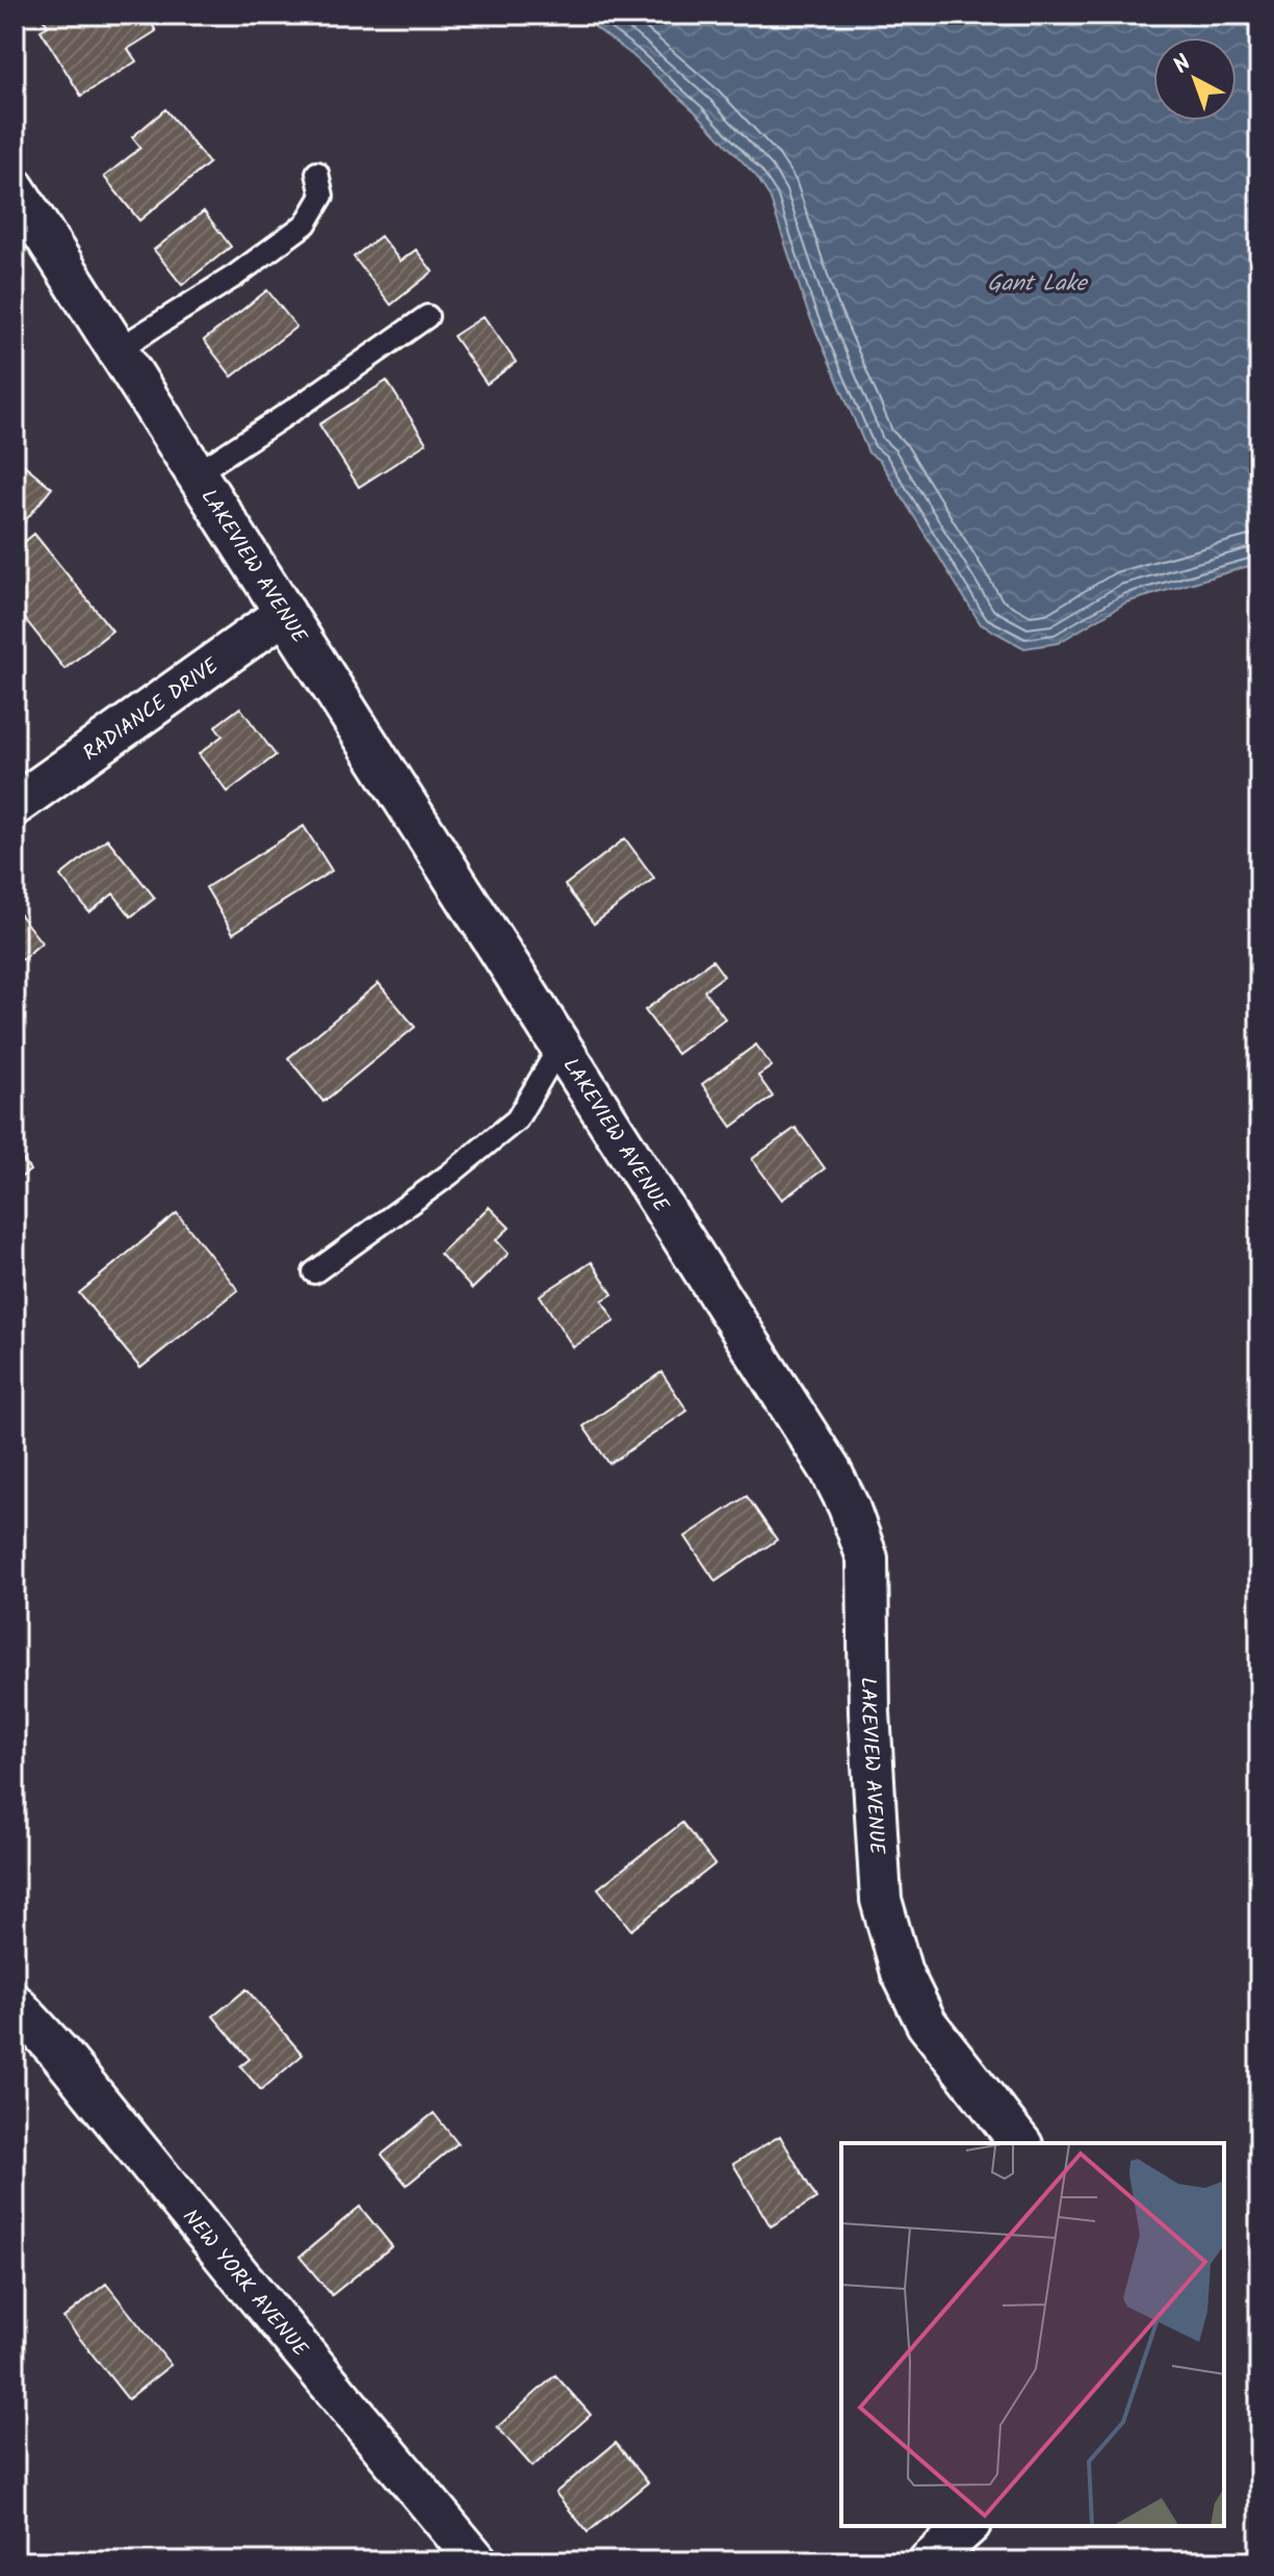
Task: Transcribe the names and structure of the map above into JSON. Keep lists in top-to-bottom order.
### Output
{
  "streets": {
    "street": ["LAKEVIEW AVENUE", "RADIANCE DRIVE", "NEW YORK AVENUE"]
  },
  "crossings": [
    ["LAKEVIEW AVENUE", "RADIANCE DRIVE"]
  ],
  "water": ["Gant Lake"],
  "north": "top left"
}
